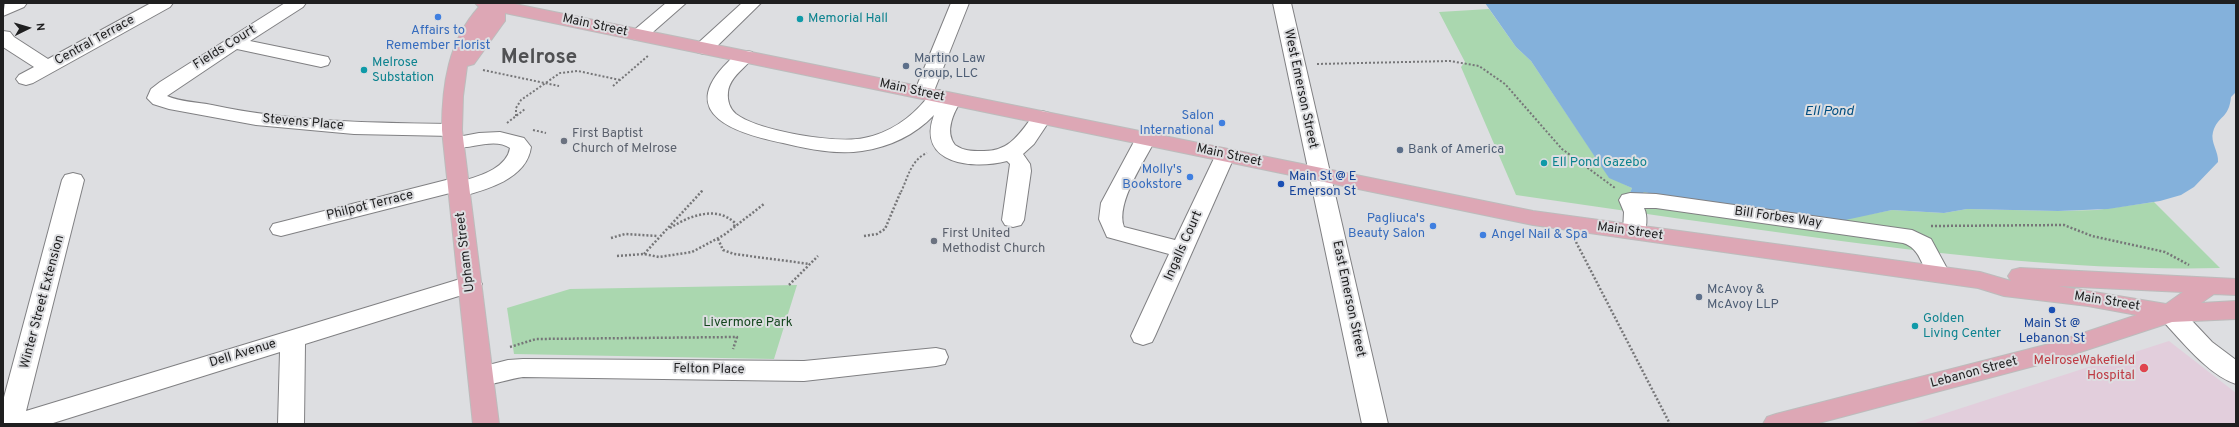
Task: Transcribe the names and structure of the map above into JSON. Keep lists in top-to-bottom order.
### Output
{
  "streets": {
    "main road": ["Main Street", "Upham Street", "Lebanon Street"],
    "street": [
      "Central Terrace",
      "Fields Court",
      "West Emerson Street",
      "Stevens Place",
      "Philpot Terrace",
      "Bill Forbes Way",
      "Ingalls Court",
      "East Emerson Street",
      "Winter Street Extension",
      "Dell Avenue",
      "Felton Place"
    ]
  },
  "crossings": [
    ["Main Street", "West Emerson Street"],
    ["Main Street", "Bill Forbes Way"],
    ["Main Street", "Ingalls Court"],
    ["Main Street", "Upham Street"],
    ["Main Street", "East Emerson Street"],
    ["Main Street", "Lebanon Street"],
    ["Fields Court", "Stevens Place"],
    ["West Emerson Street", "East Emerson Street"],
    ["Stevens Place", "Philpot Terrace"],
    ["Stevens Place", "Upham Street"],
    ["Philpot Terrace", "Upham Street"],
    ["Upham Street", "Dell Avenue"],
    ["Upham Street", "Felton Place"]
  ],
  "districts": ["Melrose"],
  "water": ["Ell Pond"],
  "parks": ["Livermore Park"],
  "places": [
    "Affairs to Remember Florist",
    "Memorial Hall",
    "Martino Law Group, LLC",
    "Melrose Substation",
    "Salon International",
    "First Baptist Church of Melrose",
    "Bank of America",
    "Ell Pond Gazebo",
    "Molly's Bookstore",
    "Main St @ E Emerson St",
    "Pagliuca's Beauty Salon",
    "Angel Nail & Spa",
    "First United Methodist Church",
    "McAvoy & McAvoy LLP",
    "Main St @ Lebanon St",
    "Golden Living Center",
    "MelroseWakefield Hospital"
  ],
  "north": "right"
}
